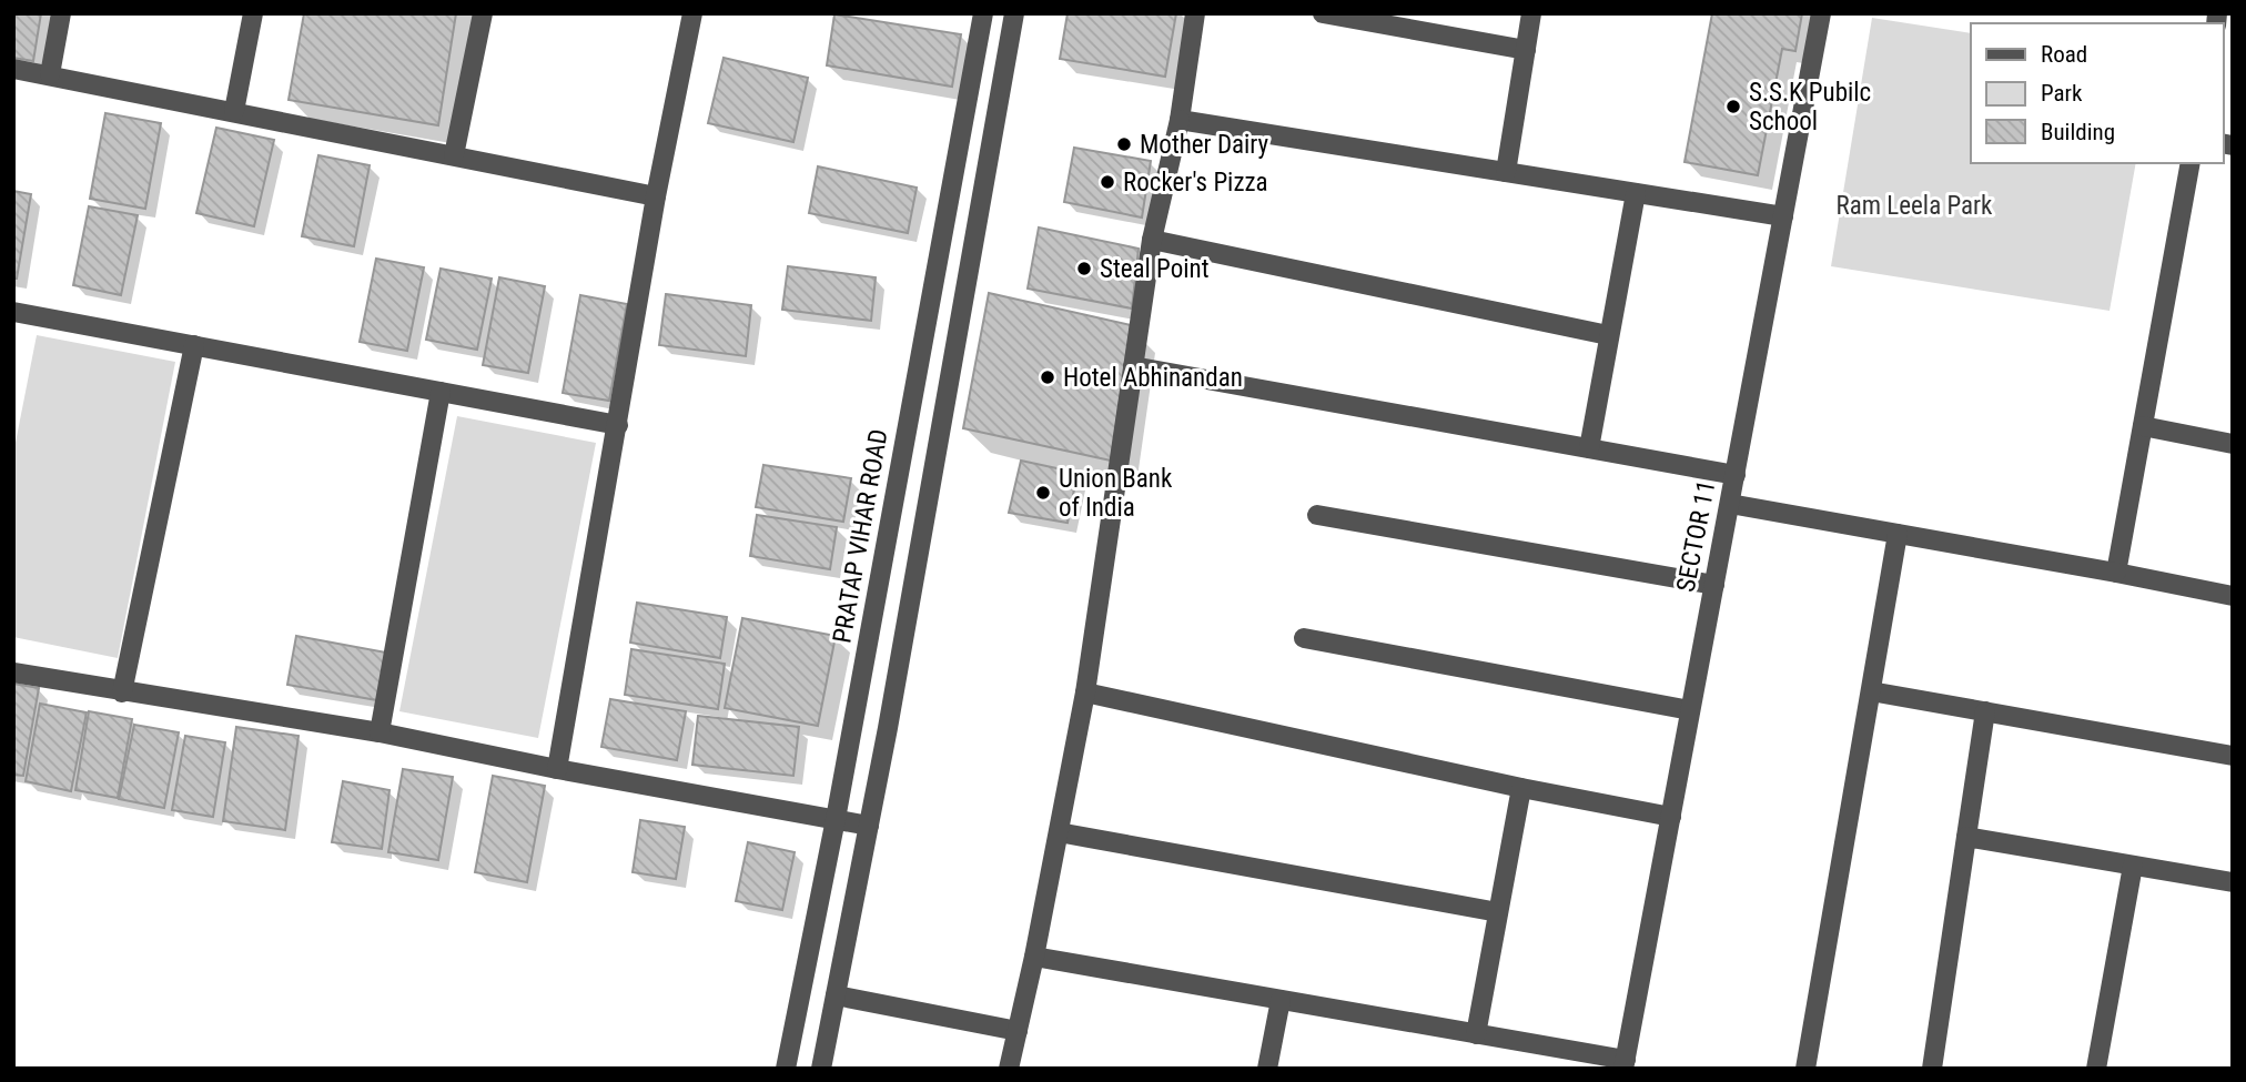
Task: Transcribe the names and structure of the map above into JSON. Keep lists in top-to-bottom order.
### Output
{
  "streets": {
    "street": ["PRATAP VIHAR ROAD", "SECTOR 11"]
  },
  "parks": ["Ram Leela Park"],
  "places": [
    "S.S.K Pubilc School",
    "Mother Dairy",
    "Rocker's Pizza",
    "Steal Point",
    "Hotel Abhinandan",
    "Union Bank of India"
  ],
  "legend": ["Road", "Park", "Building"]
}
